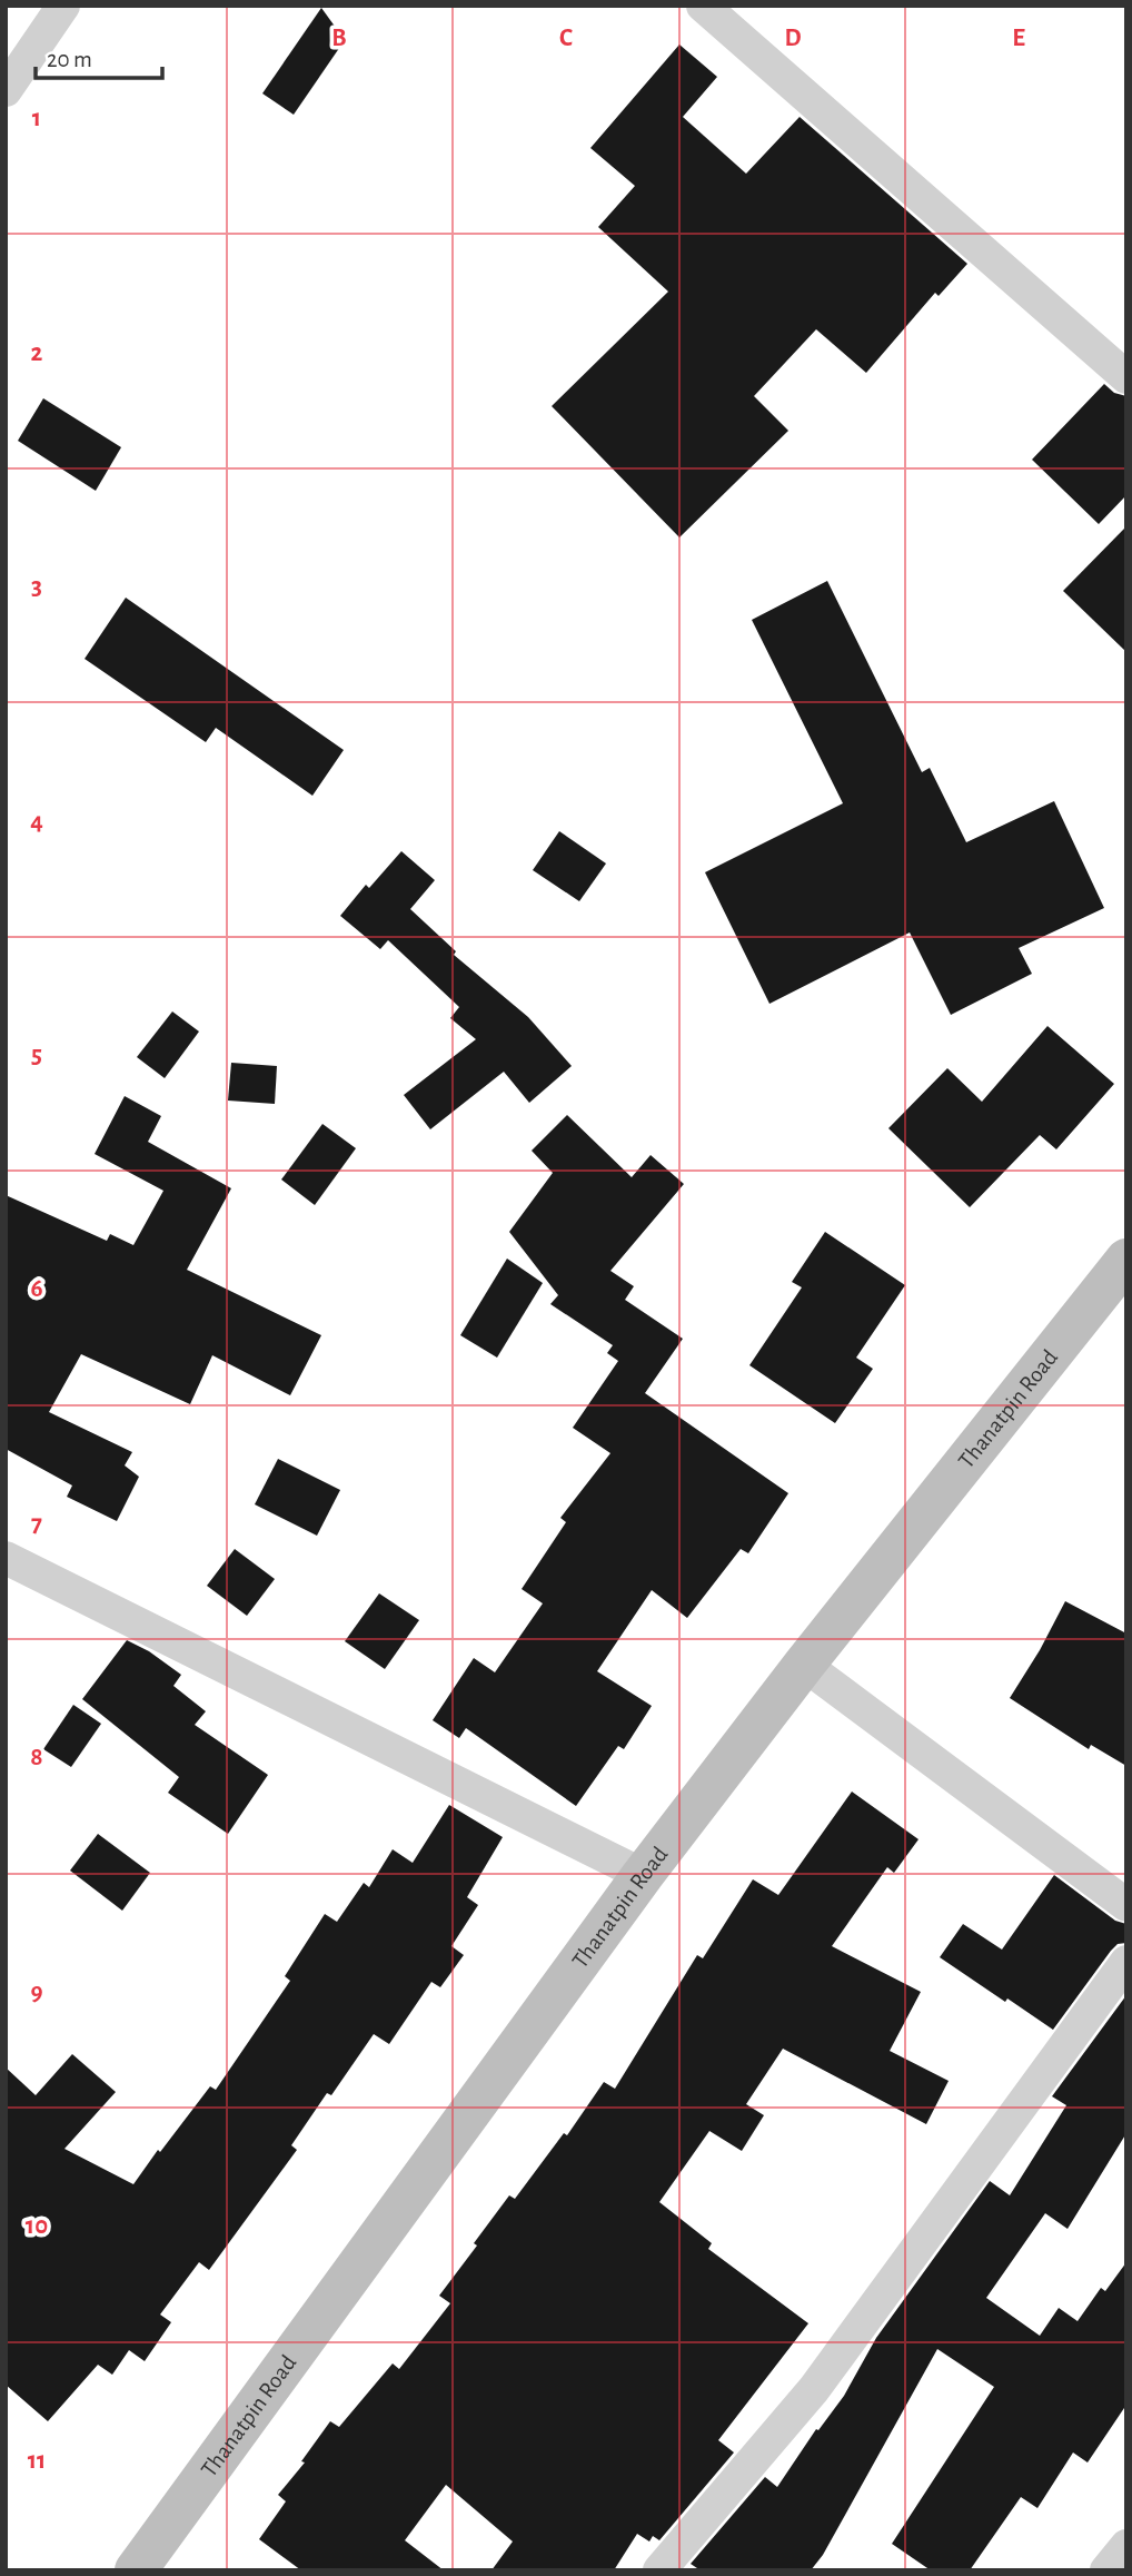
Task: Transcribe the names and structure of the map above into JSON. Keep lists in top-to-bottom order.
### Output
{
  "streets": {
    "main road": ["Thanatpin Road"]
  },
  "scale_bar": "20 m",
  "grid": {
    "columns": [
      "B",
      "C",
      "D",
      "E"
    ],
    "rows": [
      "1",
      "2",
      "3",
      "4",
      "5",
      "6",
      "7",
      "8",
      "9",
      "10",
      "11"
    ]
  }
}
